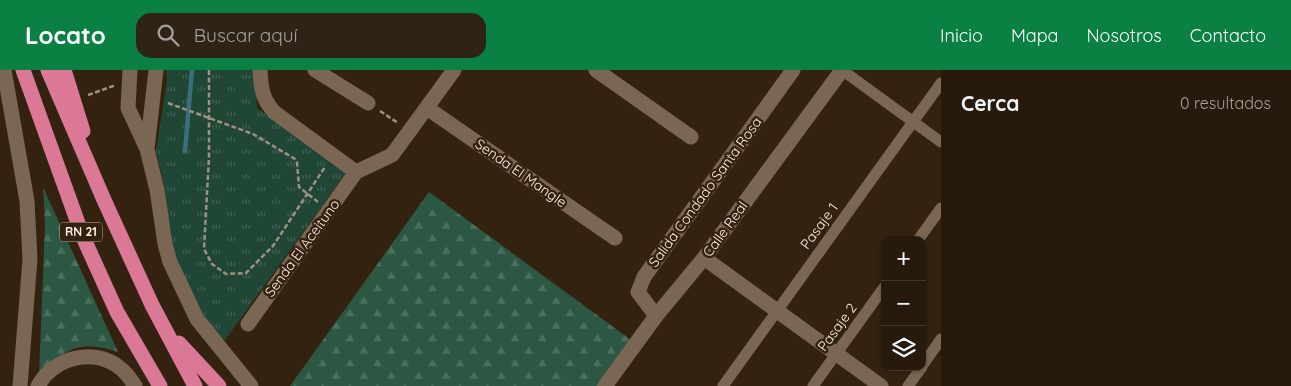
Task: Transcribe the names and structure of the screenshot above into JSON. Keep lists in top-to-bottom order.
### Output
{
  "streets": {
    "highway": ["RN 21"],
    "street": [
      "Senda El Mangle",
      "Salida Condado Santa Rosa",
      "Pasaje 1",
      "Calle Real",
      "Senda El Aceituno",
      "Pasaje 2"
    ]
  },
  "crossings": [
    ["Salida Condado Santa Rosa", "Calle Real"]
  ],
  "page": {
    "header": "Locato",
    "search": "Buscar aquí",
    "nav": [
      "Inicio",
      "Mapa",
      "Nosotros",
      "Contacto"
    ],
    "heading": ["Cerca", "0 resultados"],
    "map_buttons": ["+", "−"]
  }
}
